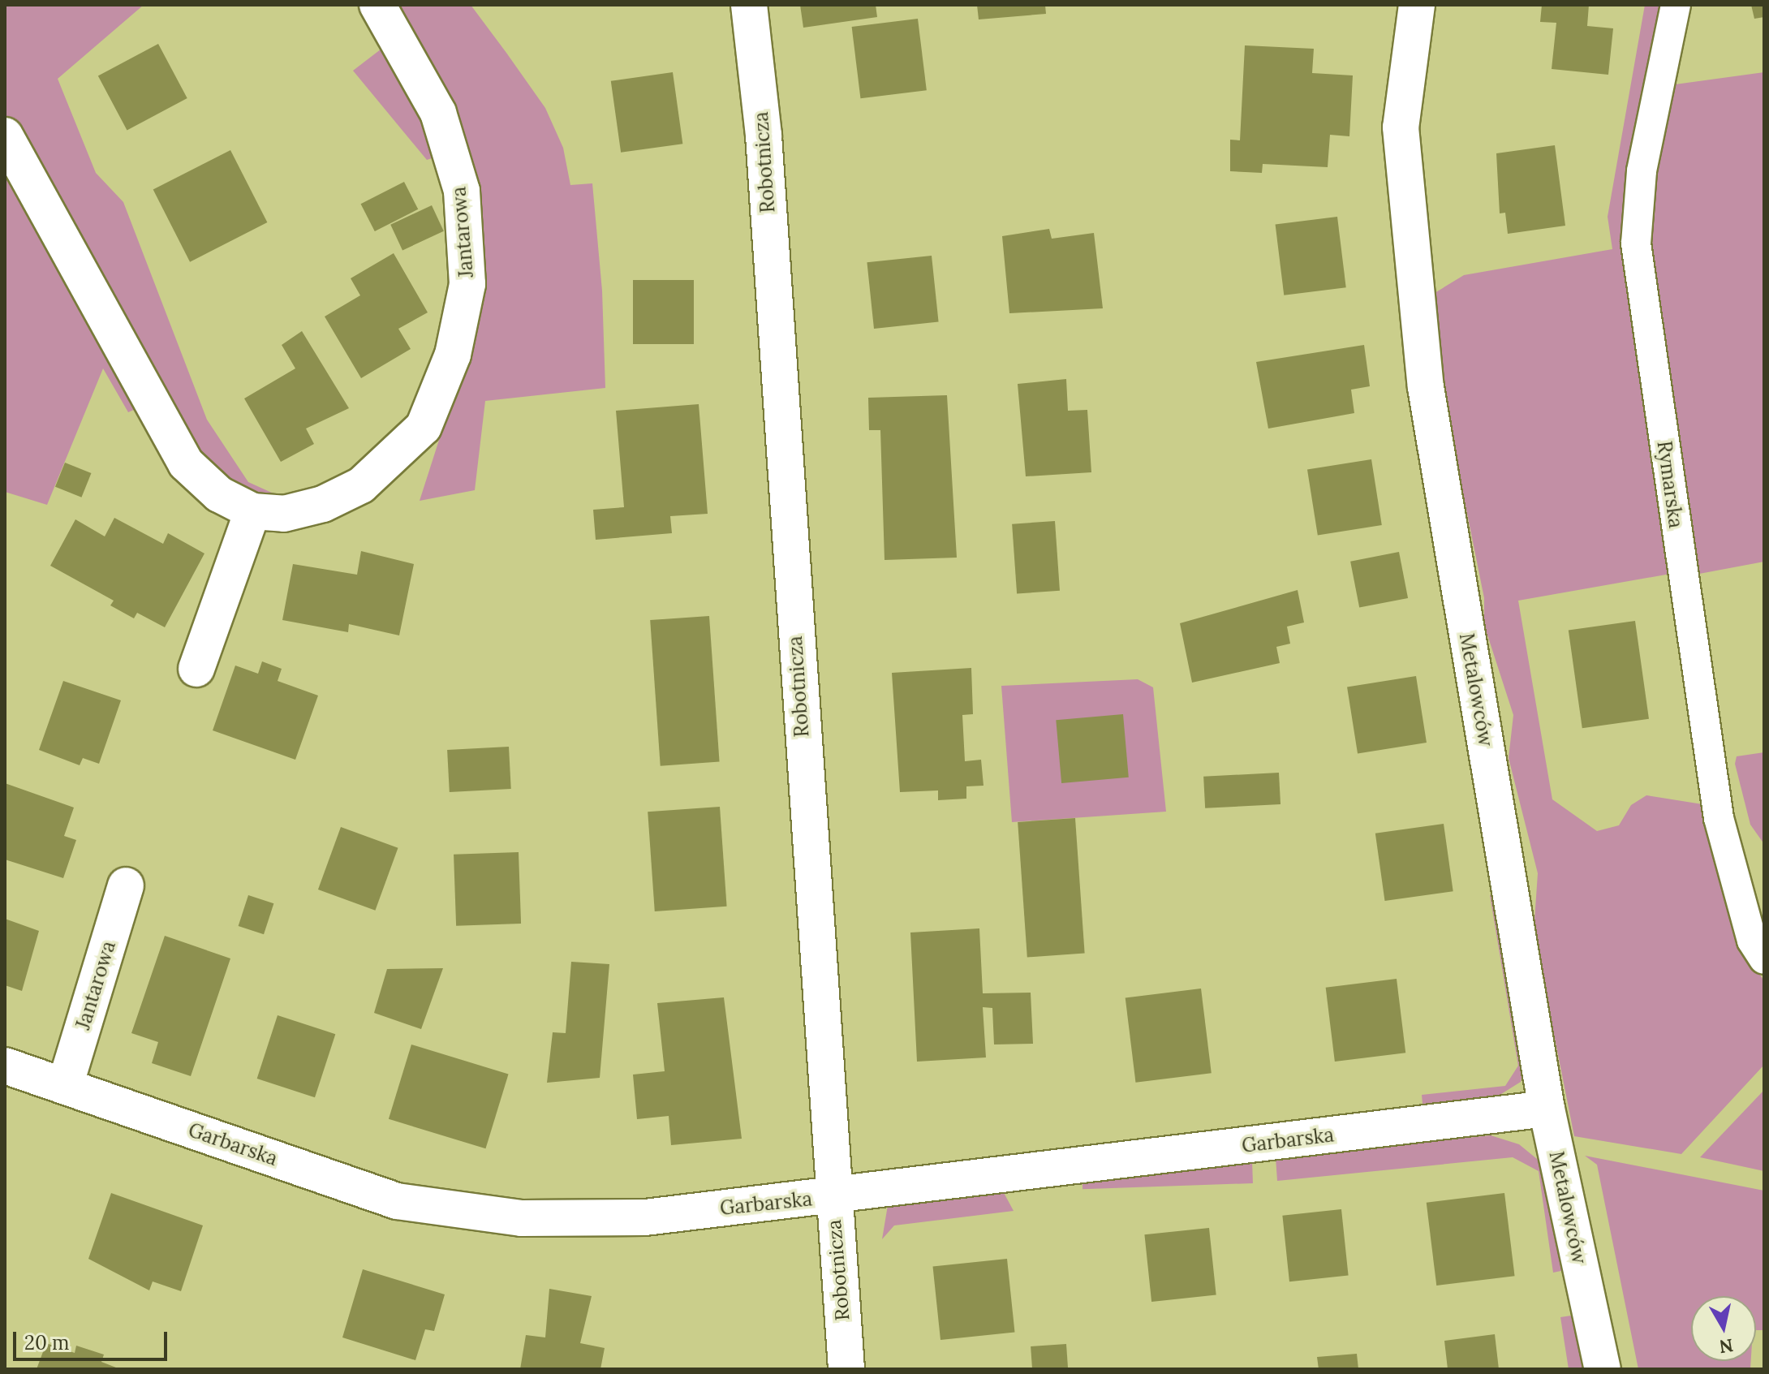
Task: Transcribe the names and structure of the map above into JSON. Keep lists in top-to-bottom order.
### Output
{
  "streets": {
    "street": [
      "Robotnicza",
      "Jantarowa",
      "Metalowców",
      "Garbarska"
    ],
    "lane": ["Rymarska"]
  },
  "crossings": [
    ["Robotnicza", "Garbarska"],
    ["Jantarowa", "Garbarska"],
    ["Metalowców", "Garbarska"]
  ],
  "scale_bar": "20 m",
  "north": "bottom"
}
